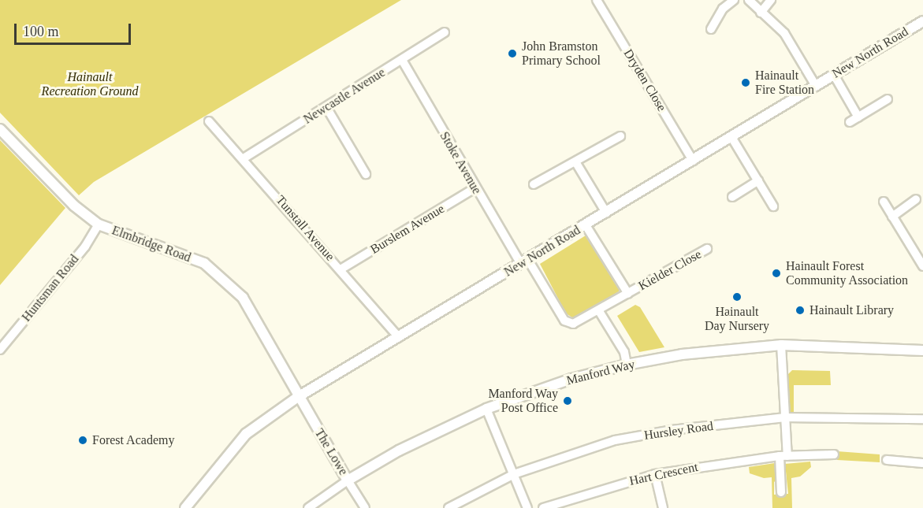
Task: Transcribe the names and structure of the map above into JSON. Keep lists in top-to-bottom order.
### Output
{
  "streets": {
    "street": [
      "New North Road",
      "Dryden Close",
      "Newcastle Avenue",
      "Stoke Avenue",
      "Tunstall Avenue",
      "Burslem Avenue",
      "Elmbridge Road",
      "Kielder Close",
      "Huntsman Road",
      "Manford Way",
      "Hursley Road",
      "The Lowe",
      "Hart Crescent"
    ]
  },
  "crossings": [
    ["New North Road", "Dryden Close"],
    ["New North Road", "Stoke Avenue"],
    ["New North Road", "Tunstall Avenue"],
    ["New North Road", "Elmbridge Road"],
    ["New North Road", "Kielder Close"],
    ["New North Road", "The Lowe"],
    ["Newcastle Avenue", "Stoke Avenue"],
    ["Newcastle Avenue", "Tunstall Avenue"],
    ["Stoke Avenue", "Burslem Avenue"],
    ["Tunstall Avenue", "Burslem Avenue"],
    ["Elmbridge Road", "Huntsman Road"],
    ["Elmbridge Road", "The Lowe"],
    ["Manford Way", "The Lowe"]
  ],
  "parks": ["Hainault Recreation Ground"],
  "places": [
    "John Bramston Primary School",
    "Hainault Fire Station",
    "Hainault Forest Community Association",
    "Hainault Day Nursery",
    "Hainault Library",
    "Manford Way Post Office",
    "Forest Academy"
  ],
  "scale_bar": "100 m"
}
